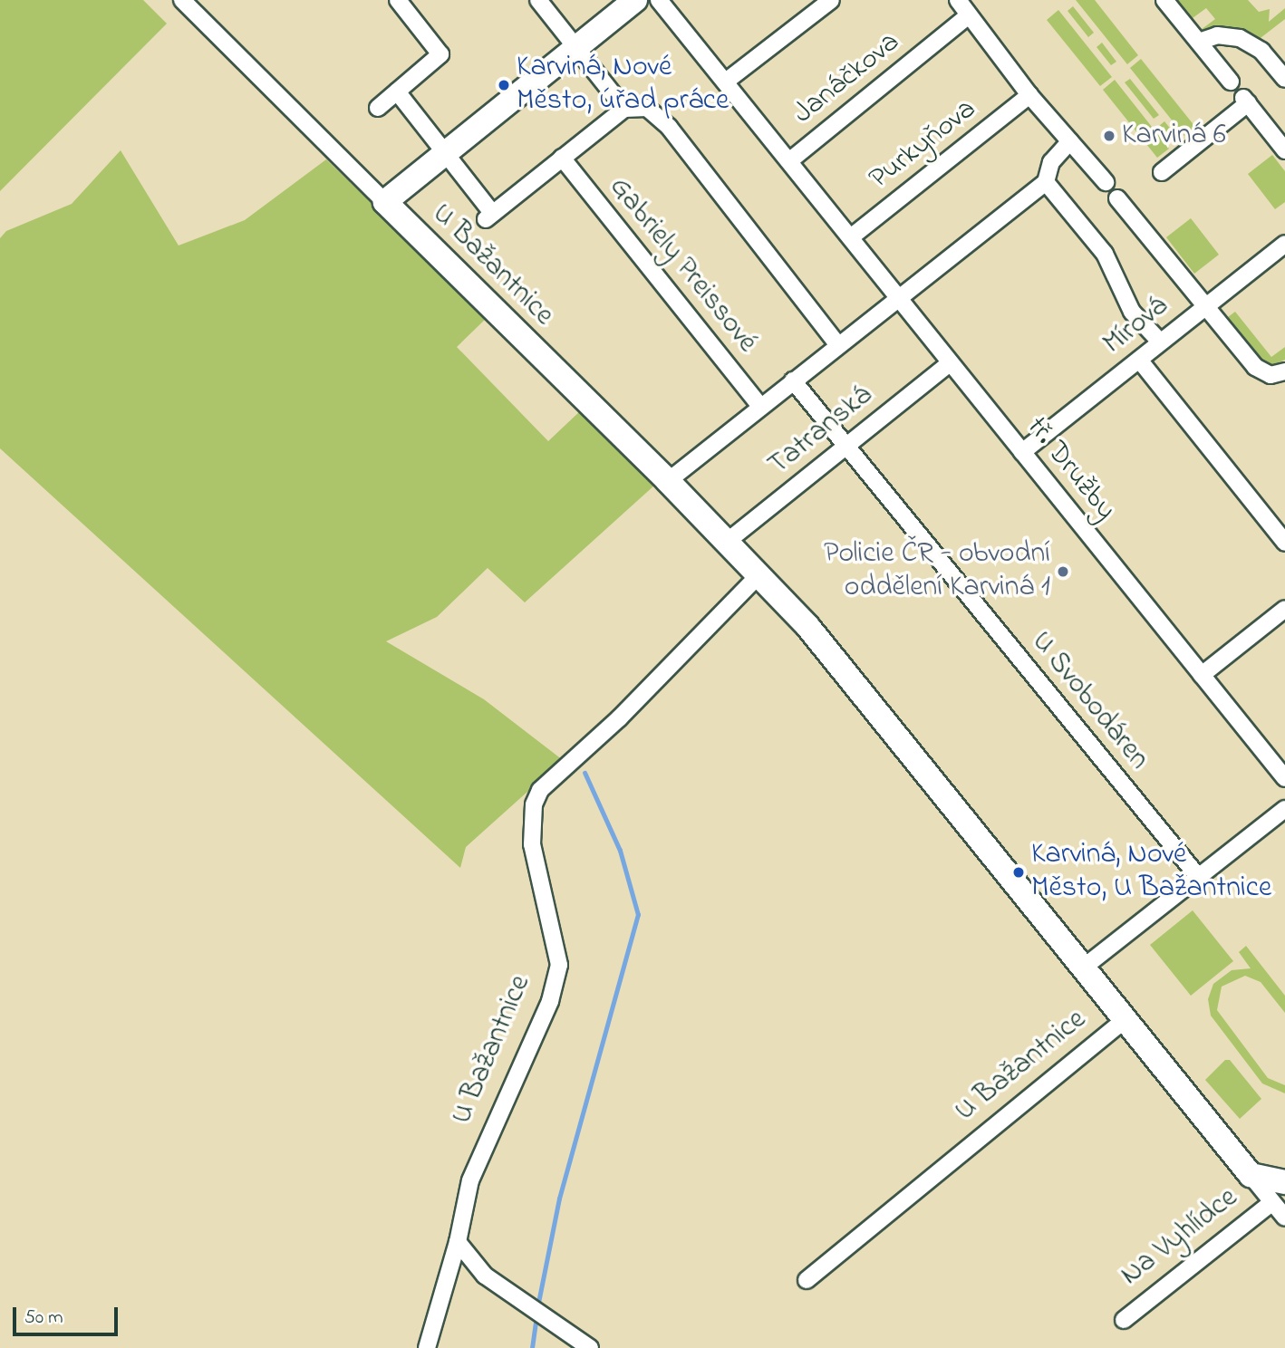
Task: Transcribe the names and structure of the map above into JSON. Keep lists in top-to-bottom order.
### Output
{
  "streets": {
    "street": [
      "Janáčkova",
      "Purkyňova",
      "U Bažantnice",
      "Gabriely Preissové",
      "Mírová",
      "Tatranská",
      "tř. Družby",
      "U Svobodáren",
      "Na Vyhlídce"
    ]
  },
  "crossings": [
    ["Janáčkova", "tř. Družby"],
    ["Purkyňova", "tř. Družby"],
    ["U Bažantnice", "Tatranská"],
    ["U Bažantnice", "Na Vyhlídce"],
    ["Mírová", "tř. Družby"],
    ["Tatranská", "tř. Družby"],
    ["Tatranská", "U Svobodáren"]
  ],
  "places": [
    "Karviná, Nové Město, úřad práce",
    "Karviná 6",
    "Policie ČR - obvodní oddělení Karviná 1",
    "Karviná, Nové Město, U Bažantnice"
  ],
  "scale_bar": "50 m"
}
